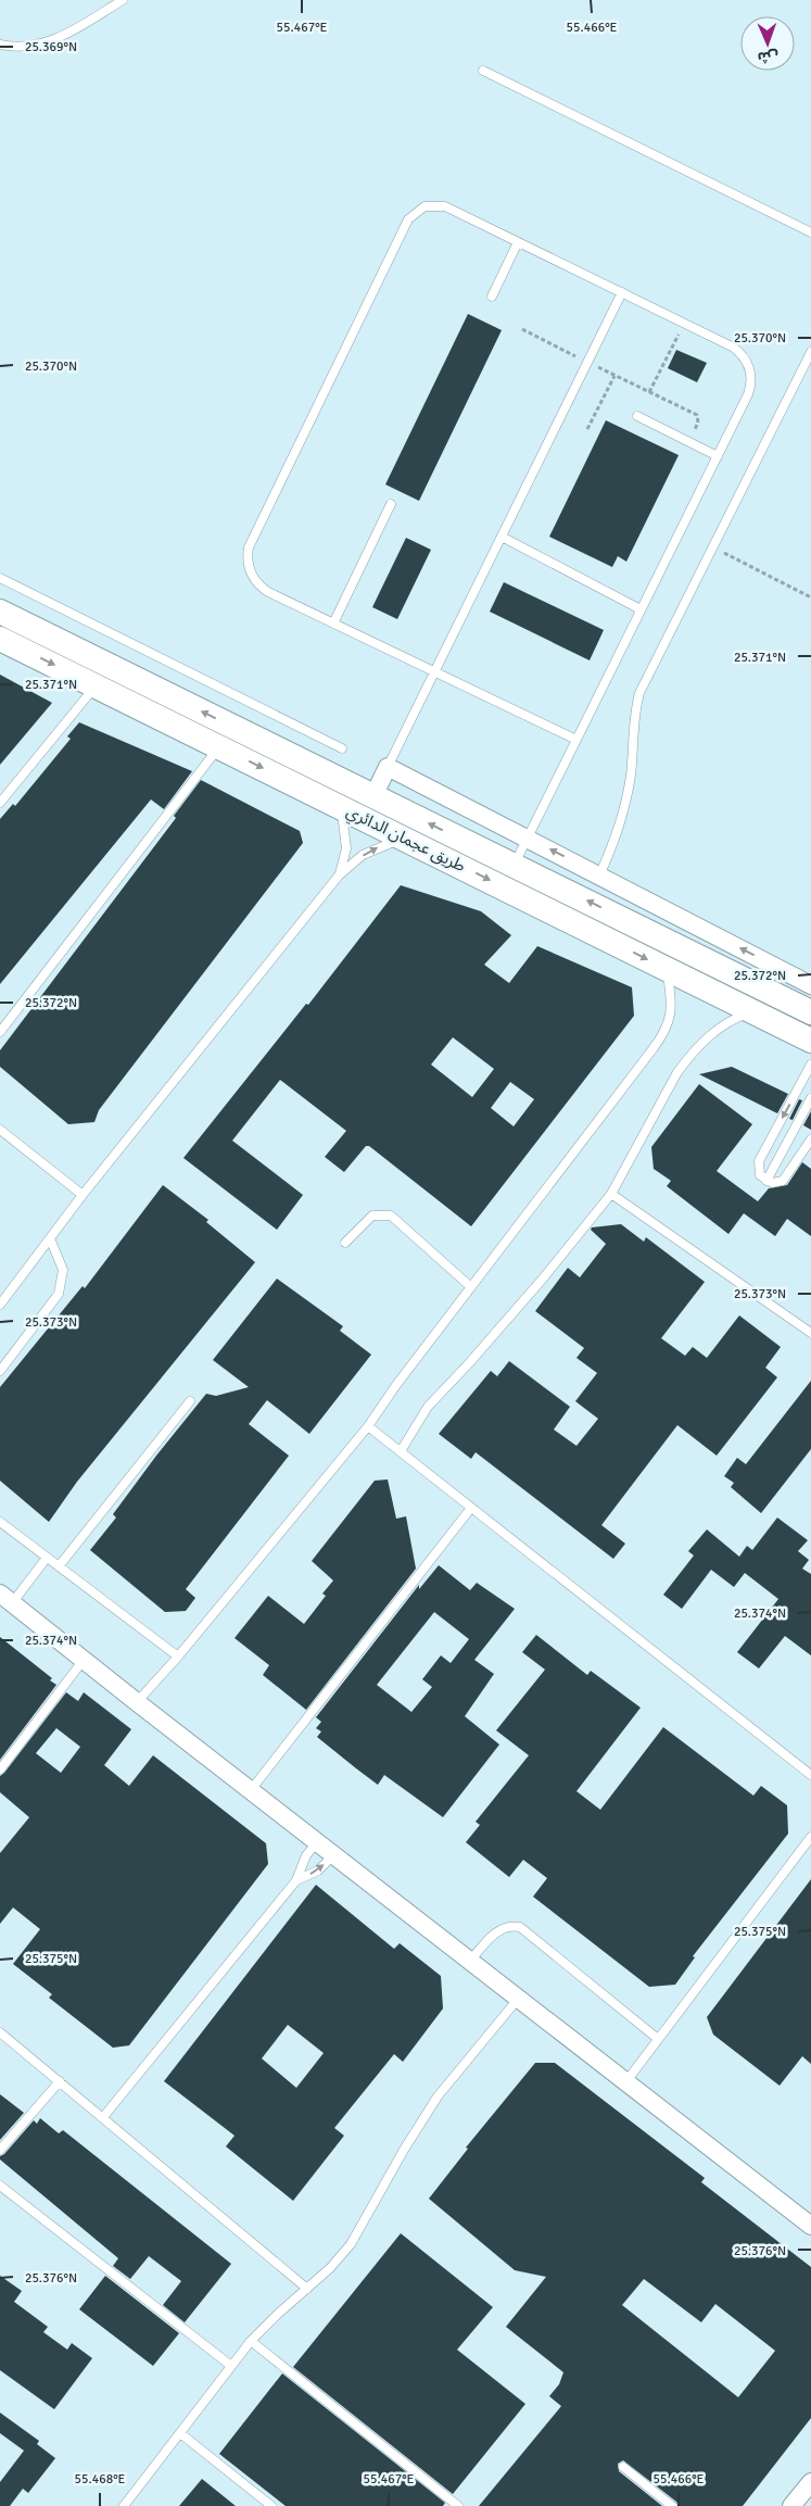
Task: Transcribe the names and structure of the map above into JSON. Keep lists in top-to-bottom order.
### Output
{
  "streets": {
    "main road": ["طريق عجمان الدائري"]
  },
  "north": "bottom",
  "coordinates": [
    "55.467°E",
    "55.466°E",
    "25.369°N",
    "25.370°N",
    "25.371°N",
    "25.372°N",
    "25.373°N",
    "25.374°N",
    "25.375°N",
    "25.376°N",
    "55.468°E"
  ]
}
